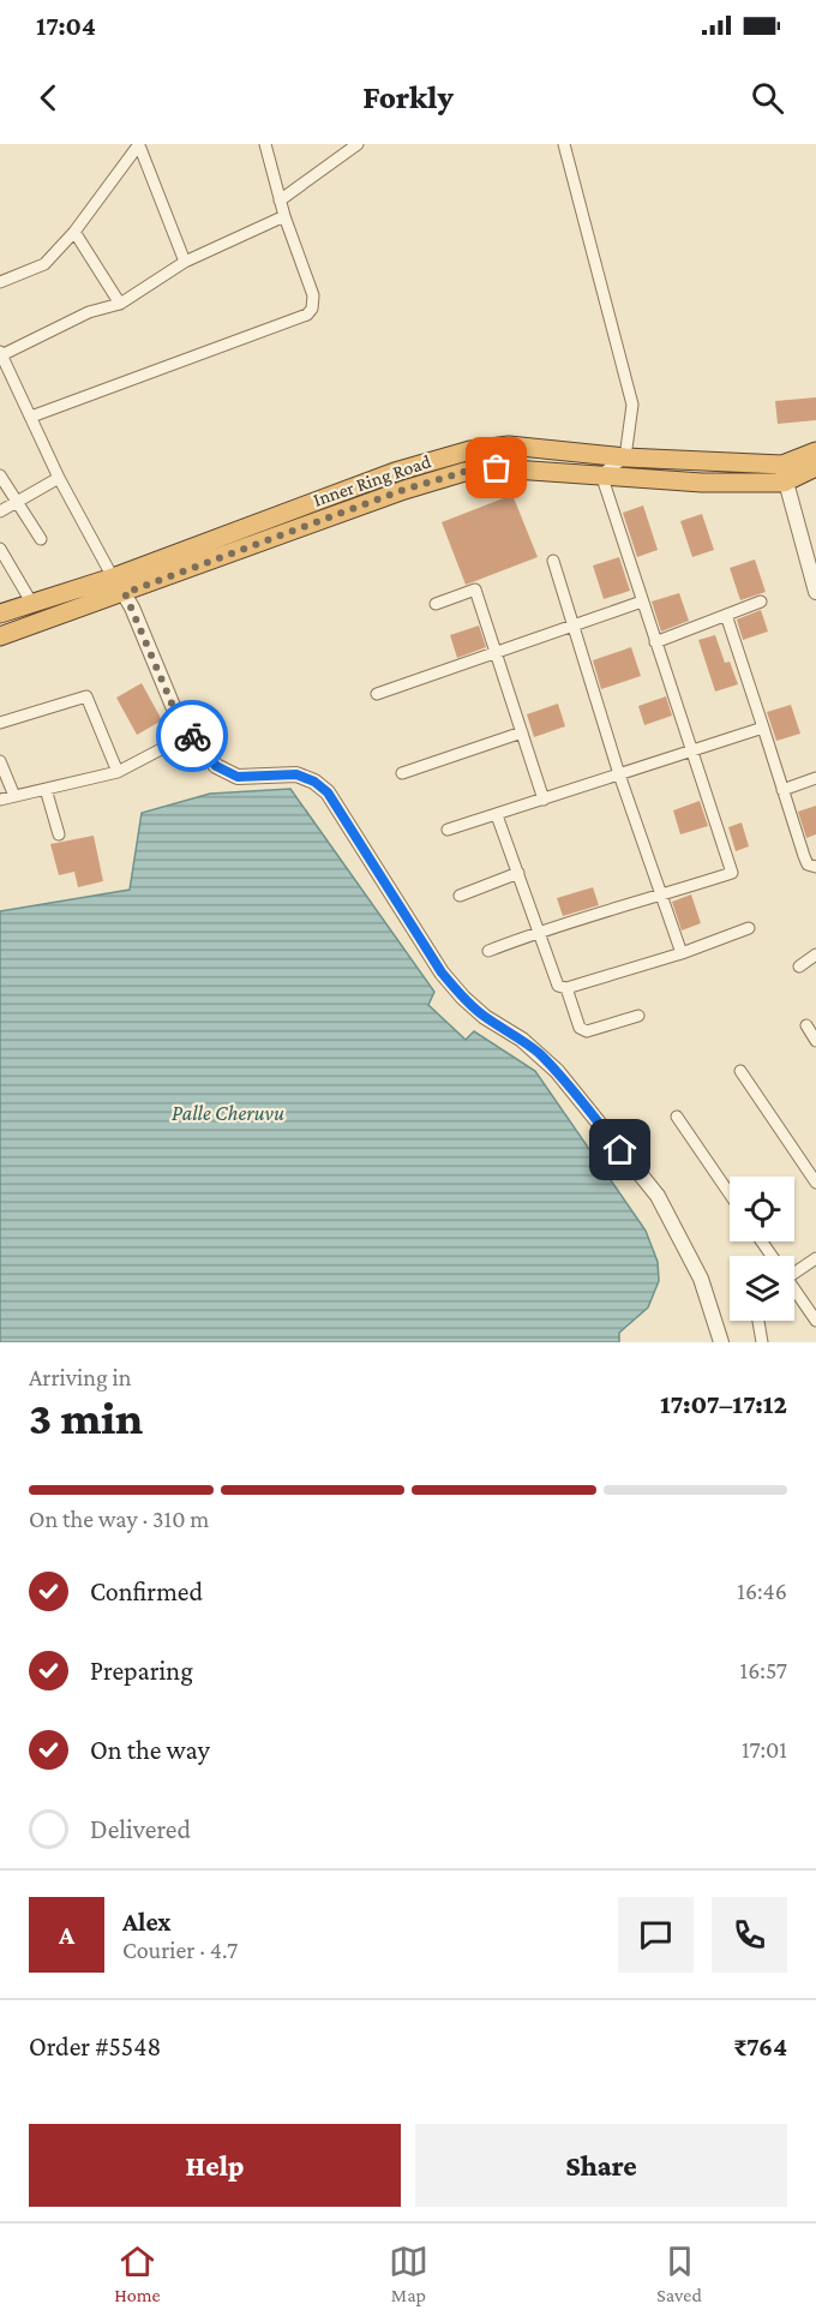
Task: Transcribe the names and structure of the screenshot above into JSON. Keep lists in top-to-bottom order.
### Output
{
  "streets": {
    "highway": ["Inner Ring Road"]
  },
  "water": ["Palle Cheruvu"],
  "page": {
    "status": "17:04",
    "header": "Forkly",
    "heading": ["3 min", "Arriving in", "17:07–17:12"],
    "panel": [
      "Alex",
      "Courier · 4.7",
      "Order #5548",
      "₹764"
    ],
    "bar": "On the way · 310 m",
    "list": [
      ["Confirmed", "16:46"],
      ["Preparing", "16:57"],
      ["On the way", "17:01"],
      "Delivered"
    ],
    "round": "A",
    "buttons": ["Help", "Share"],
    "tabs": ["Home", "Map", "Saved"]
  }
}
